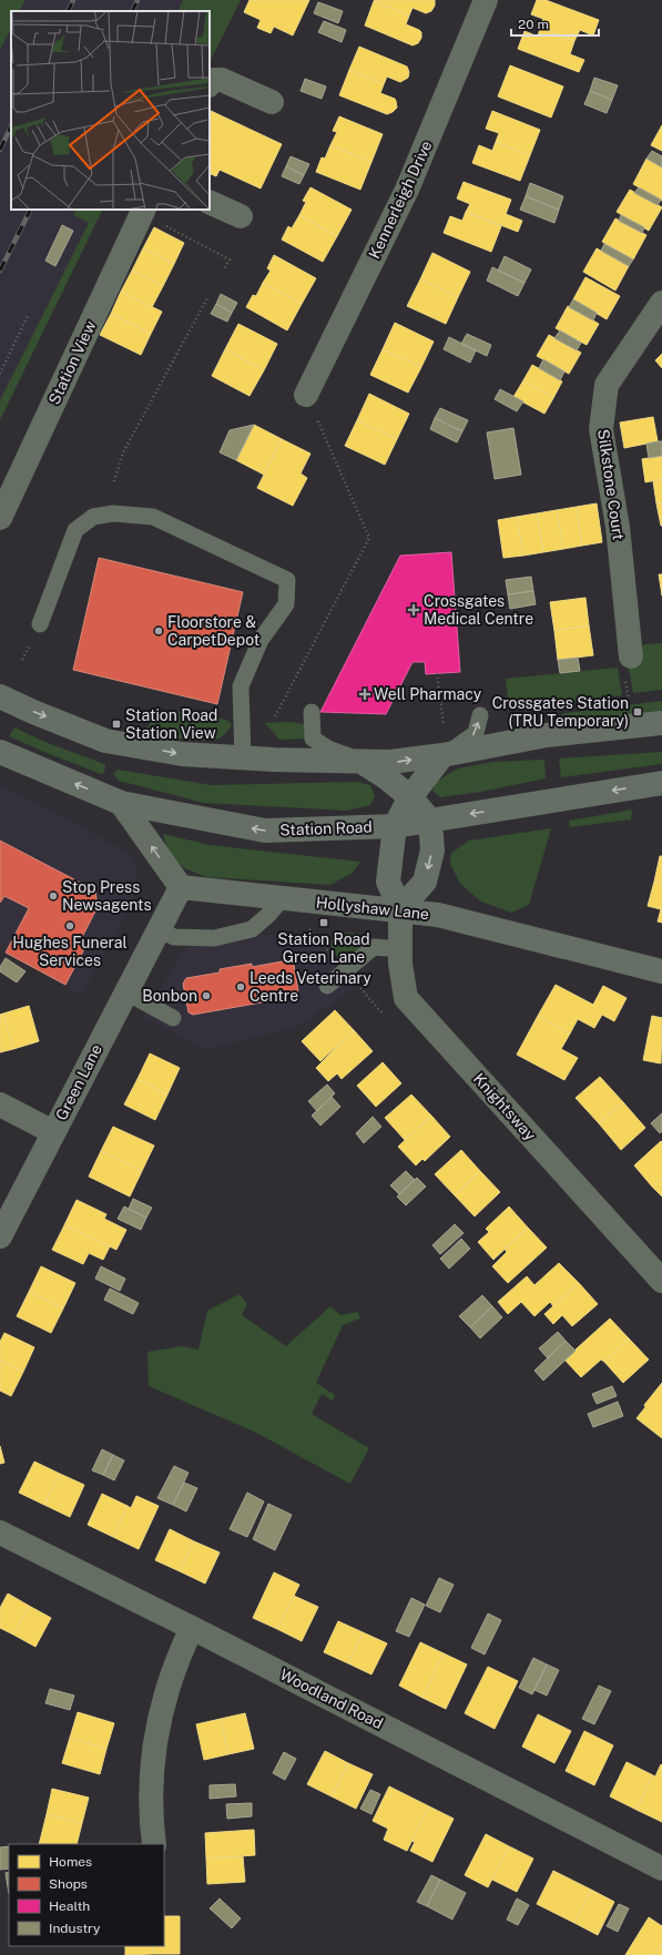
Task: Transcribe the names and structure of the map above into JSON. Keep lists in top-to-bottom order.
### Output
{
  "streets": {
    "main road": ["Station Road", "Hollyshaw Lane", "Green Lane"],
    "street": [
      "Kennerleigh Drive",
      "Station View",
      "Silkstone Court",
      "Knightsway",
      "Woodland Road"
    ]
  },
  "crossings": [
    ["Hollyshaw Lane", "Green Lane"],
    ["Hollyshaw Lane", "Knightsway"]
  ],
  "places": {
    "health": ["Crossgates Medical Centre", "Well Pharmacy"],
    "other": [
      "Floorstore & CarpetDepot",
      "Stop Press Newsagents",
      "Hughes Funeral Services",
      "Leeds Veterinary Centre",
      "Bonbon"
    ],
    "transit": ["Crossgates Station (TRU Temporary)", "Station Road Station View", "Station Road Green Lane"]
  },
  "legend": [
    "Homes",
    "Shops",
    "Health",
    "Industry"
  ],
  "scale_bar": "20 m"
}
